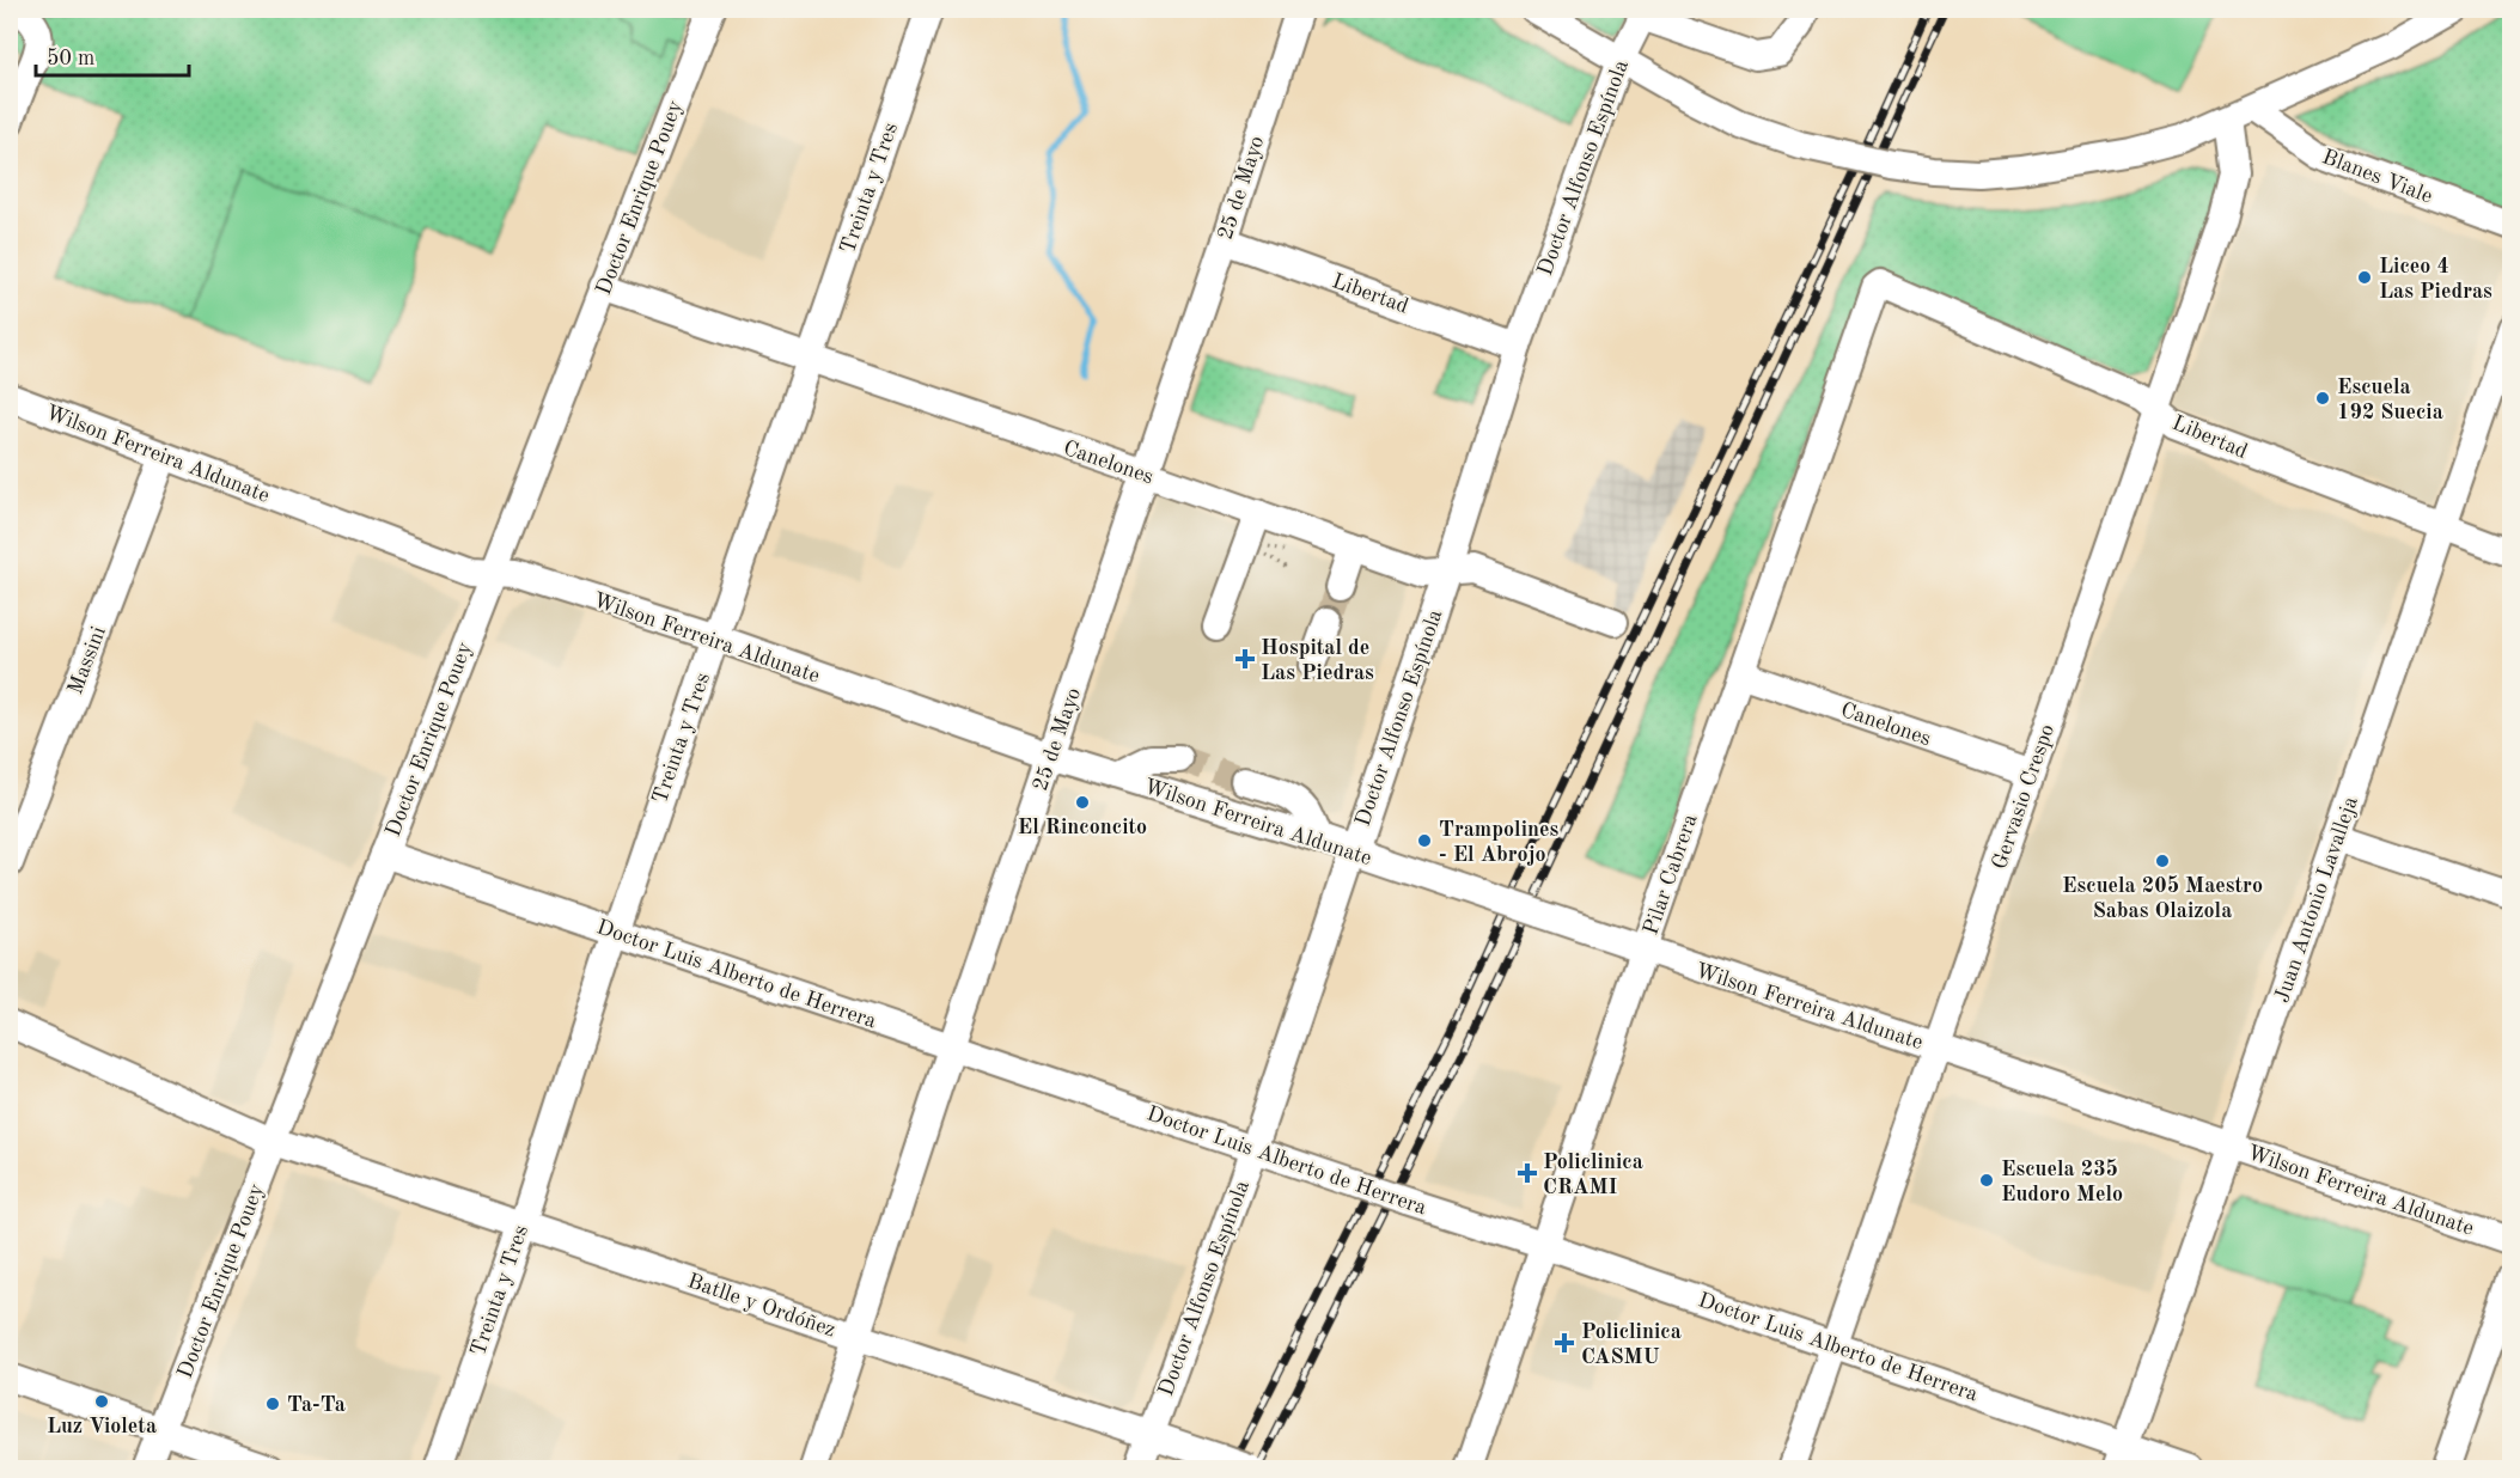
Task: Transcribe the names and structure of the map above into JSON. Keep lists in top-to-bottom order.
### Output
{
  "streets": {
    "street": [
      "Doctor Alfonso Espínola",
      "Blanes Viale",
      "Treinta y Tres",
      "25 de Mayo",
      "Doctor Enrique Pouey",
      "Libertad",
      "Wilson Ferreira Aldunate",
      "Canelones",
      "Massini",
      "Gervasio Crespo",
      "Pilar Cabrera",
      "Juan Antonio Lavalleja",
      "Doctor Luis Alberto de Herrera",
      "Batlle y Ordóñez"
    ]
  },
  "crossings": [
    ["Doctor Alfonso Espínola", "Libertad"],
    ["Doctor Alfonso Espínola", "Wilson Ferreira Aldunate"],
    ["Doctor Alfonso Espínola", "Canelones"],
    ["Doctor Alfonso Espínola", "Doctor Luis Alberto de Herrera"],
    ["Doctor Alfonso Espínola", "Batlle y Ordóñez"],
    ["Blanes Viale", "Gervasio Crespo"],
    ["Treinta y Tres", "Wilson Ferreira Aldunate"],
    ["Treinta y Tres", "Canelones"],
    ["Treinta y Tres", "Doctor Luis Alberto de Herrera"],
    ["Treinta y Tres", "Batlle y Ordóñez"],
    ["25 de Mayo", "Libertad"],
    ["25 de Mayo", "Wilson Ferreira Aldunate"],
    ["25 de Mayo", "Canelones"],
    ["25 de Mayo", "Doctor Luis Alberto de Herrera"],
    ["25 de Mayo", "Batlle y Ordóñez"],
    ["Doctor Enrique Pouey", "Wilson Ferreira Aldunate"],
    ["Doctor Enrique Pouey", "Canelones"],
    ["Doctor Enrique Pouey", "Doctor Luis Alberto de Herrera"],
    ["Doctor Enrique Pouey", "Batlle y Ordóñez"],
    ["Libertad", "Gervasio Crespo"],
    ["Libertad", "Pilar Cabrera"],
    ["Libertad", "Juan Antonio Lavalleja"],
    ["Wilson Ferreira Aldunate", "Massini"],
    ["Wilson Ferreira Aldunate", "Gervasio Crespo"],
    ["Wilson Ferreira Aldunate", "Pilar Cabrera"],
    ["Wilson Ferreira Aldunate", "Juan Antonio Lavalleja"],
    ["Canelones", "Gervasio Crespo"],
    ["Canelones", "Pilar Cabrera"],
    ["Gervasio Crespo", "Doctor Luis Alberto de Herrera"],
    ["Pilar Cabrera", "Doctor Luis Alberto de Herrera"],
    ["Juan Antonio Lavalleja", "Doctor Luis Alberto de Herrera"]
  ],
  "places": {
    "other": [
      "Liceo 4 Las Piedras",
      "Escuela 192 Suecia",
      "El Rinconcito",
      "Trampolines - El Abrojo",
      "Escuela 205 Maestro Sabas Olaizola",
      "Escuela 235 Eudoro Melo",
      "Luz Violeta",
      "Ta-Ta"
    ],
    "health": ["Hospital de Las Piedras", "Policlinica CRAMI", "Policlinica CASMU"]
  },
  "scale_bar": "50 m"
}
